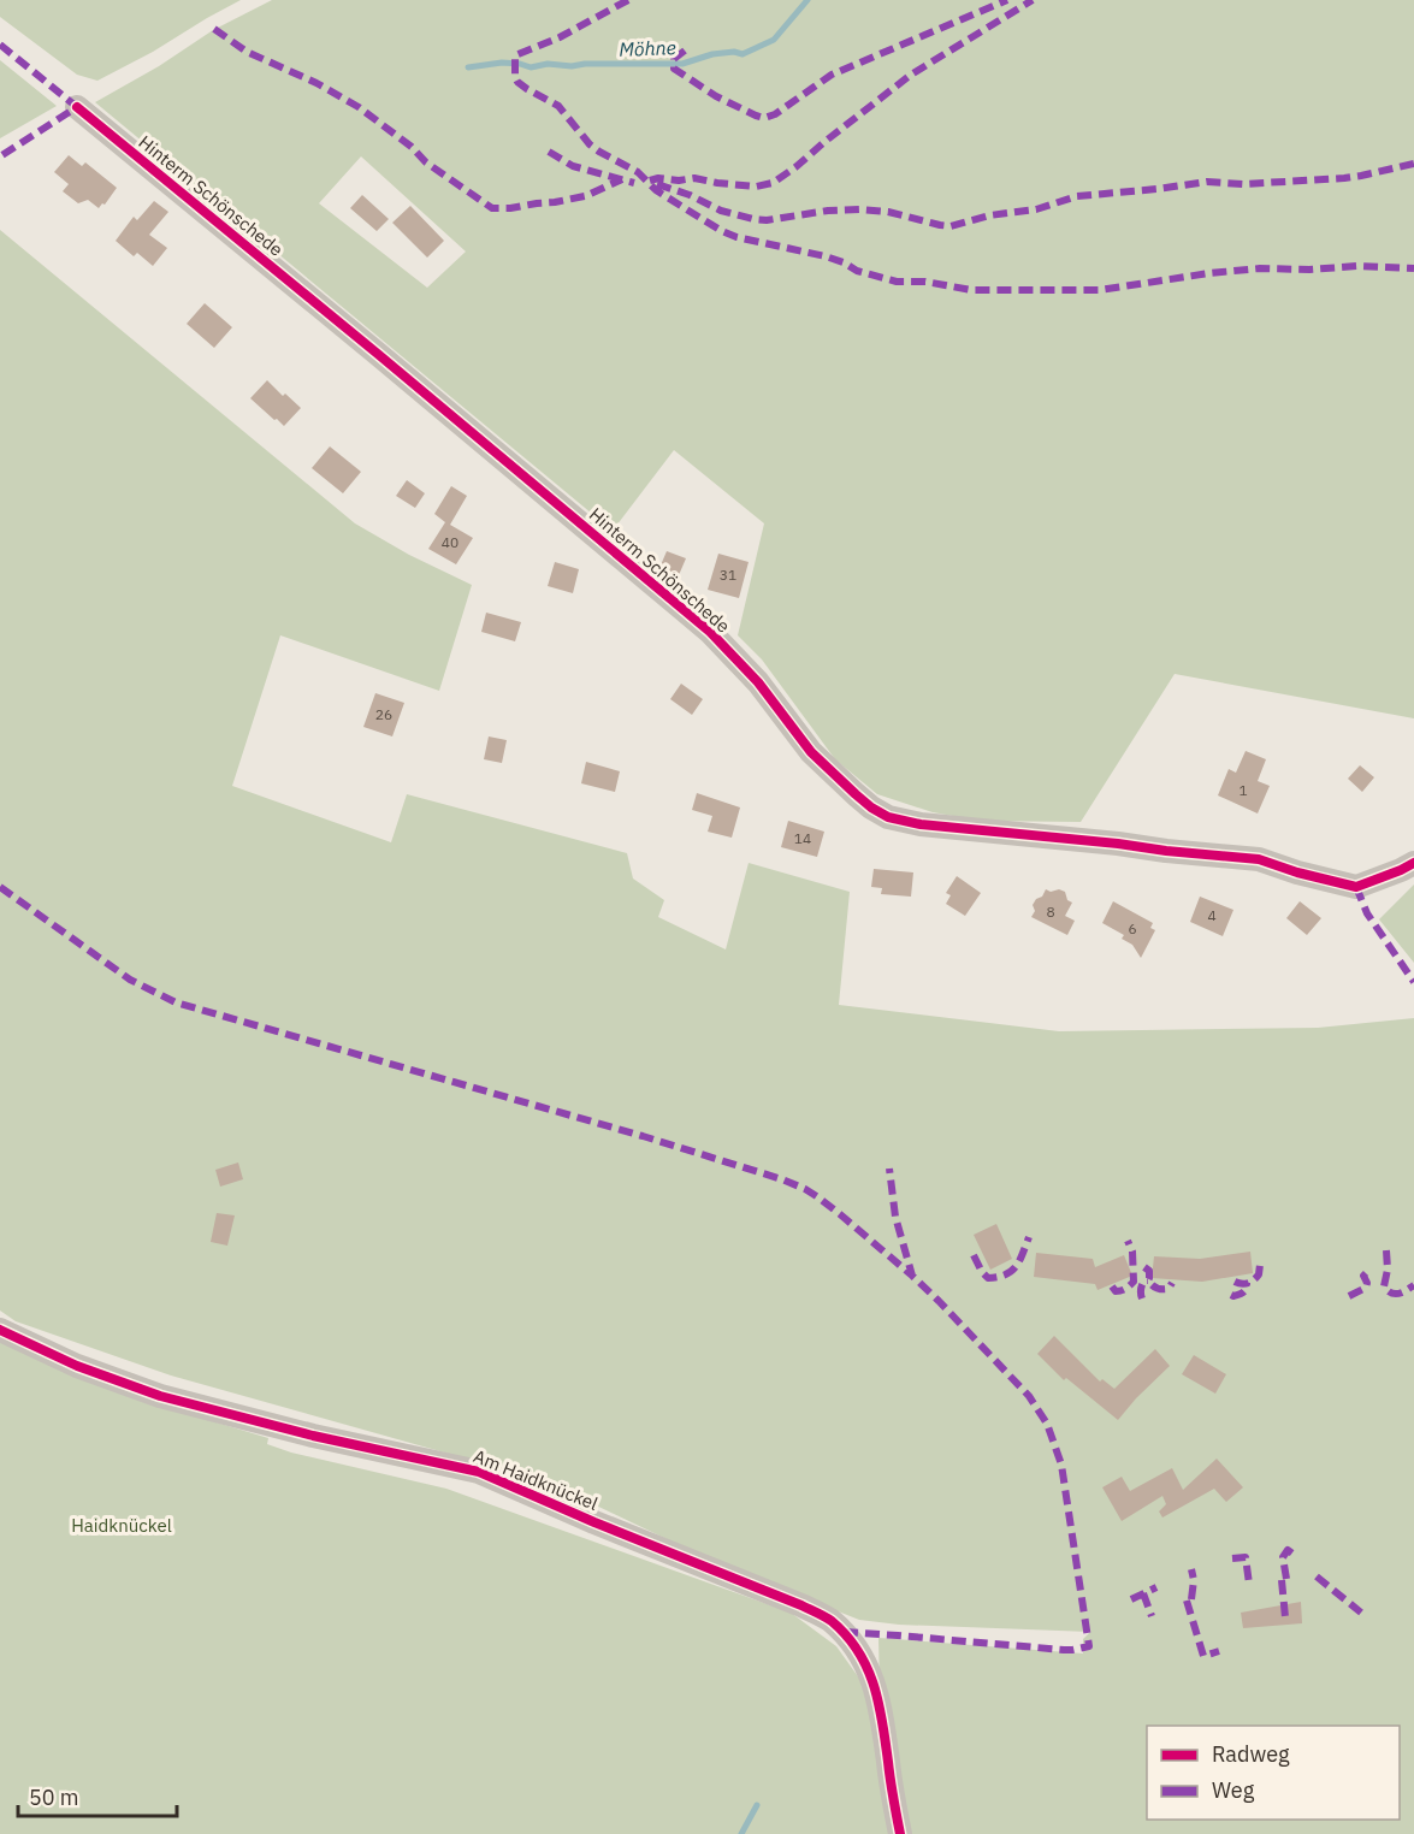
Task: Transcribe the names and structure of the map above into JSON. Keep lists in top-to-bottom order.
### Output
{
  "streets": {
    "street": ["Hinterm Schönschede", "Am Haidknückel"]
  },
  "water": ["Möhne"],
  "parks": ["Haidknückel"],
  "house_numbers": [
    "40",
    "31",
    "26",
    "1",
    "14",
    "8",
    "4",
    "6"
  ],
  "legend": ["Radweg", "Weg"],
  "scale_bar": "50 m"
}
